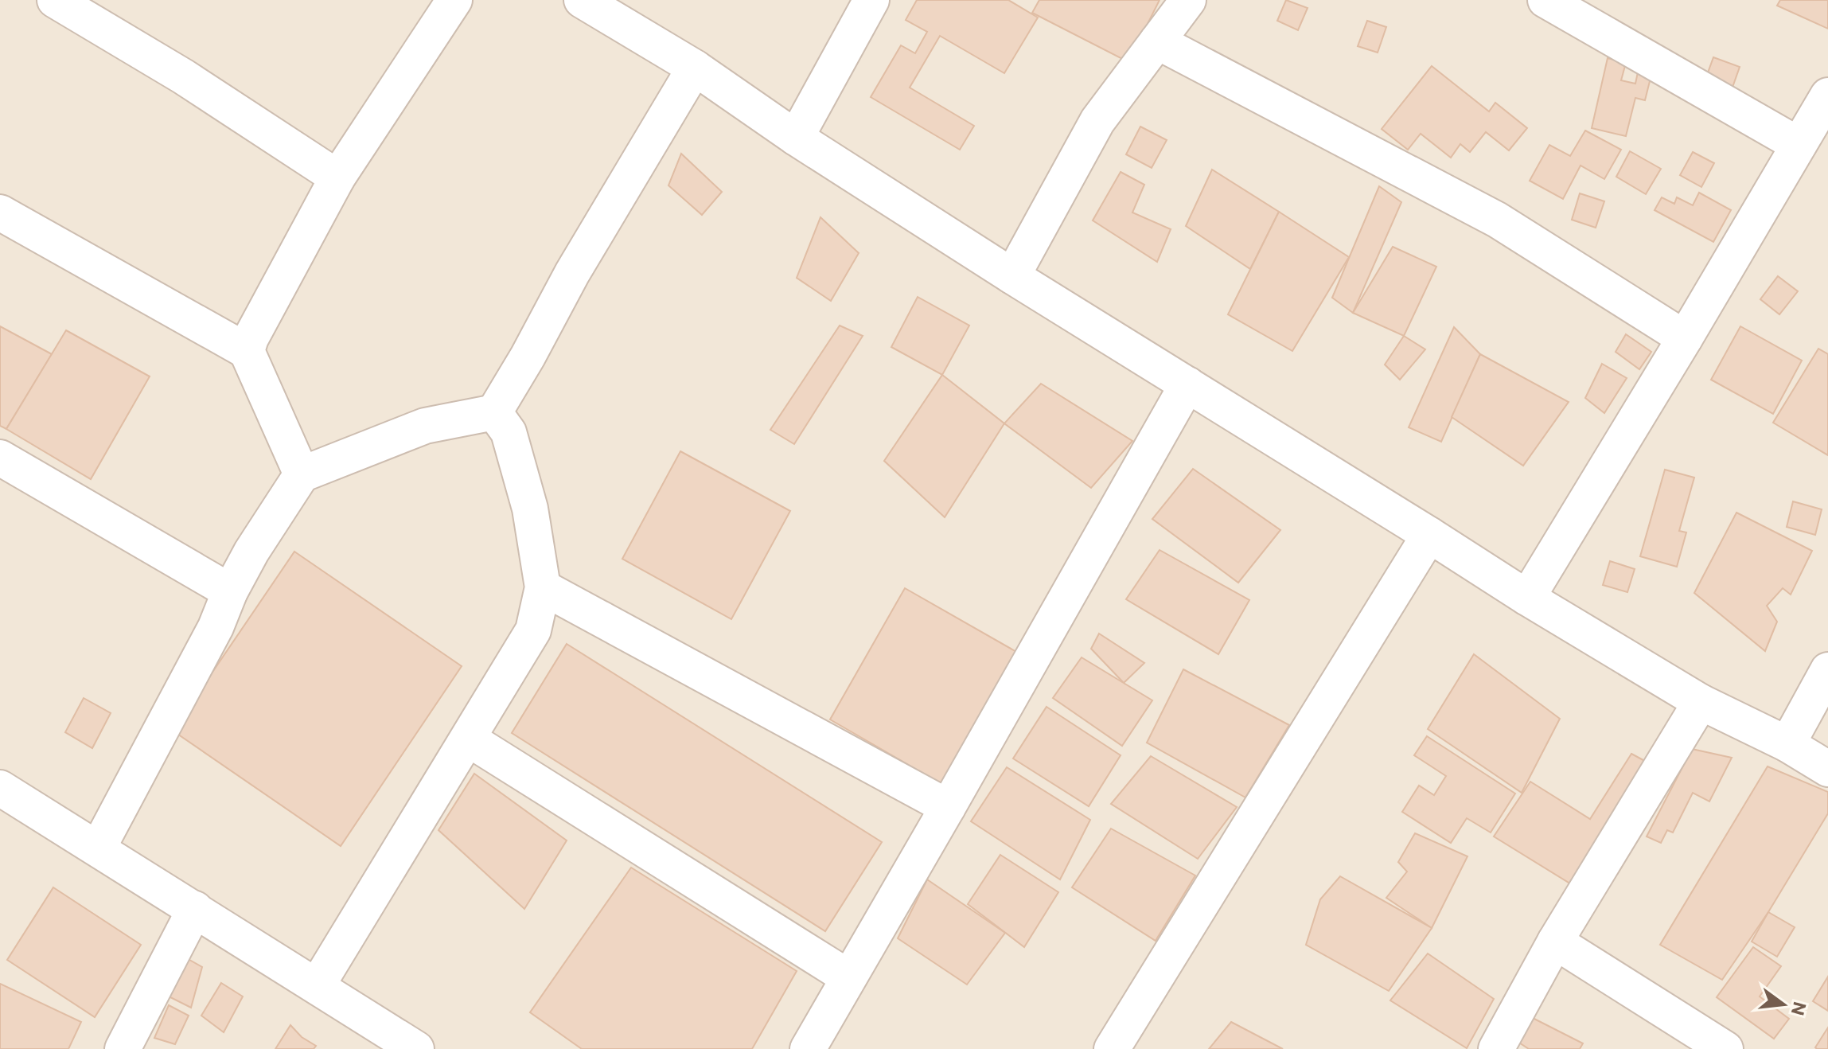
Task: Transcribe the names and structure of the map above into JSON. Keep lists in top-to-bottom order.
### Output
{
  "north": "right"
}
